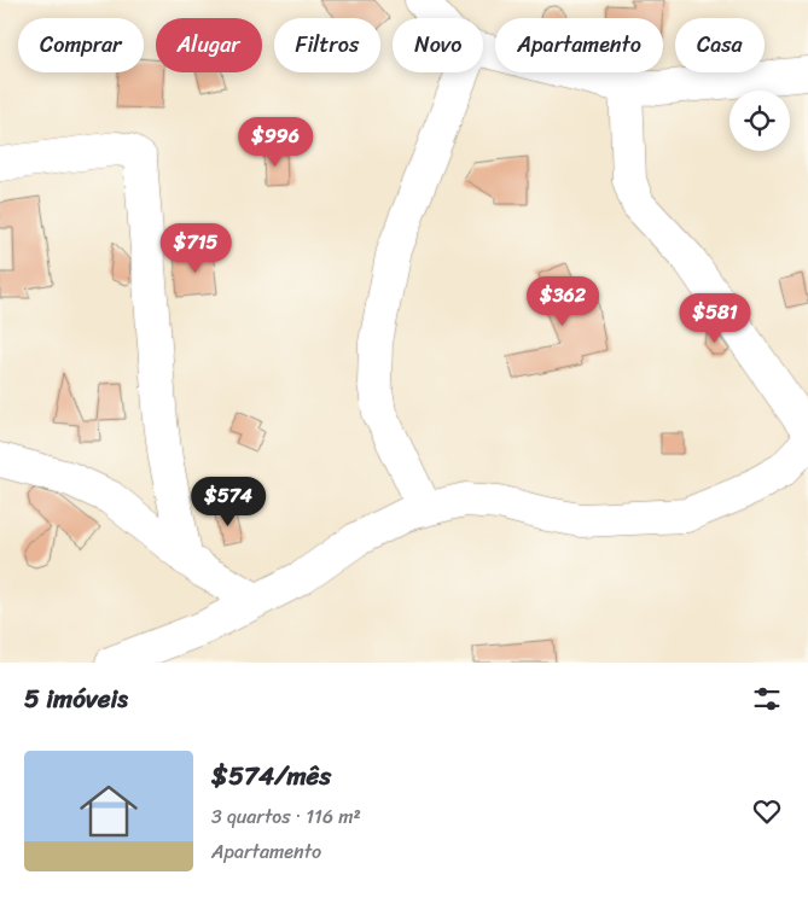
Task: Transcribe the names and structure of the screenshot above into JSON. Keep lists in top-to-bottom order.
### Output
{
  "page": {
    "chip": [
      "Comprar",
      "Alugar",
      "Filtros",
      "Novo",
      "Apartamento",
      "Casa"
    ],
    "price": [
      "$996",
      "$715",
      "$362",
      "$581",
      "$574"
    ],
    "heading": "5 imóveis",
    "list": [
      {
        "name": "$574/mês",
        "note": "3 quartos · 116 m² · Apartamento"
      }
    ]
  }
}
